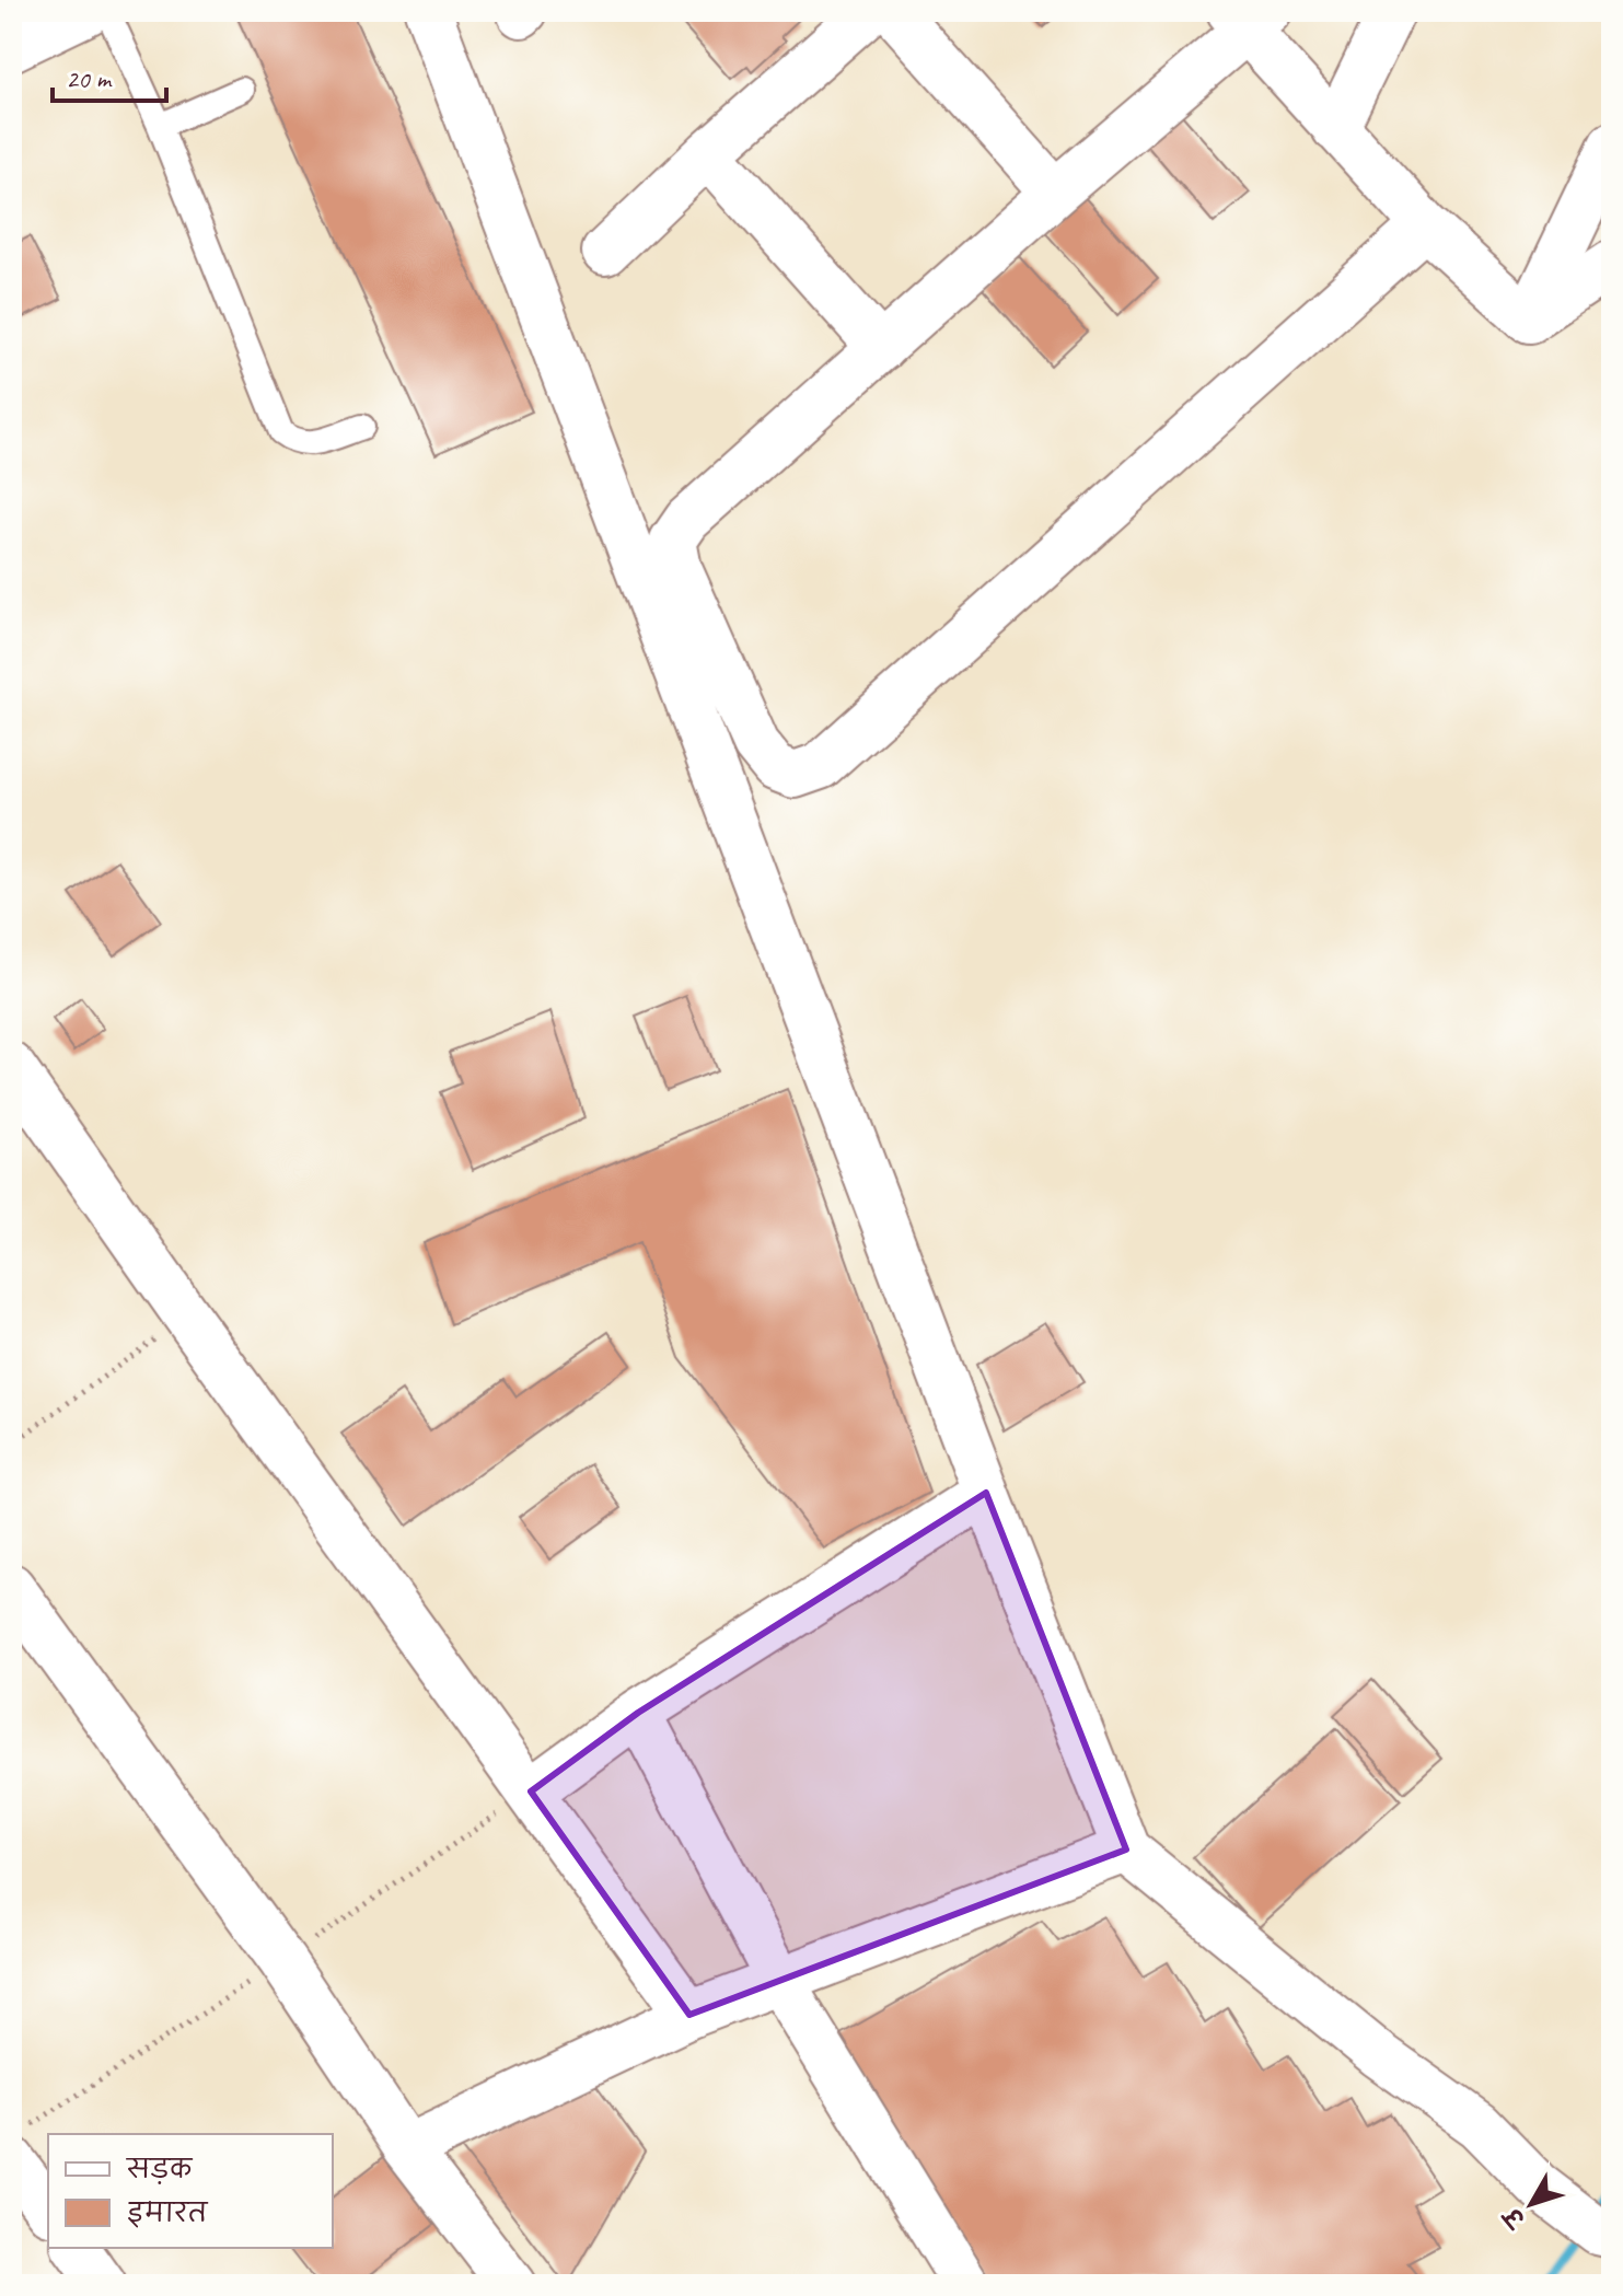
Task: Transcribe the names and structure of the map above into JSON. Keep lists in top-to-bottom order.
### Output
{
  "legend": ["सड़क", "इमारत"],
  "scale_bar": "20 m",
  "north": "bottom left"
}
